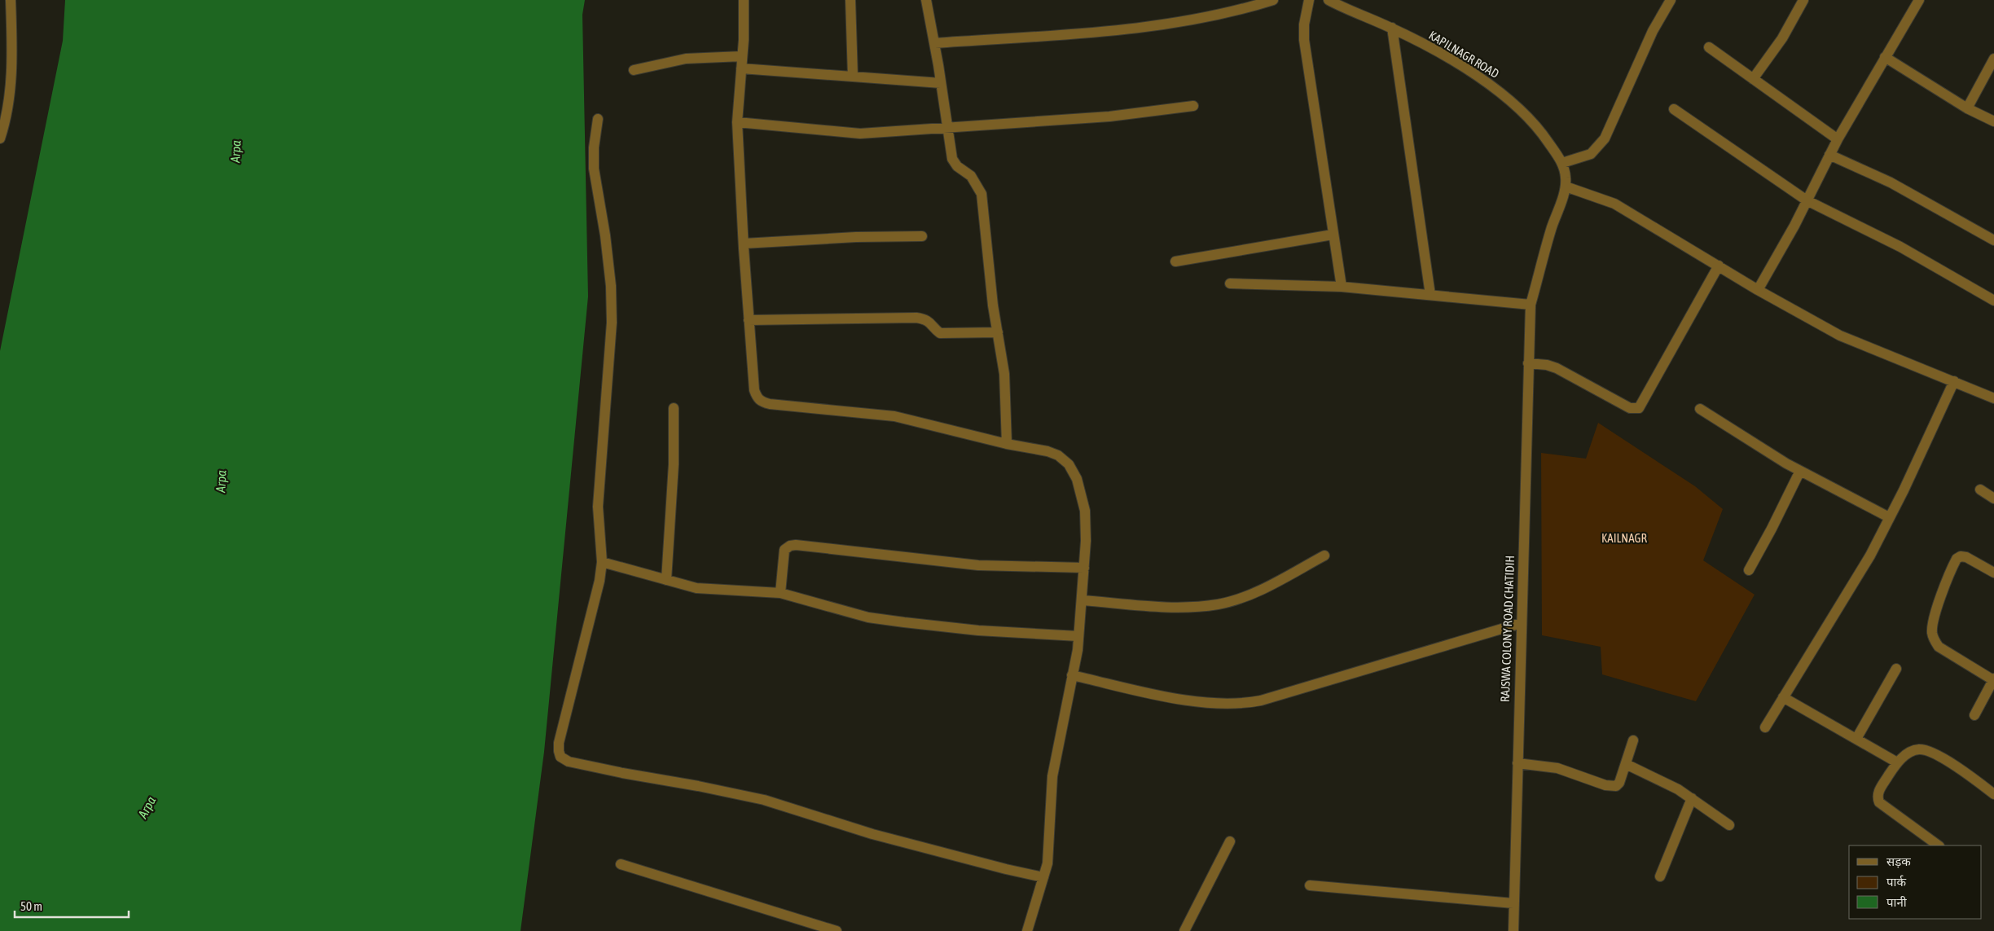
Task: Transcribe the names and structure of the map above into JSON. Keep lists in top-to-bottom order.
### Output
{
  "streets": {
    "street": ["KAPILNAGR ROAD", "RAJSWA COLONY ROAD CHATIDIH"]
  },
  "crossings": [
    ["KAPILNAGR ROAD", "RAJSWA COLONY ROAD CHATIDIH"]
  ],
  "water": ["Arpa"],
  "parks": ["KAILNAGR"],
  "legend": ["सड़क", "पार्क", "पानी"],
  "scale_bar": "50 m"
}
